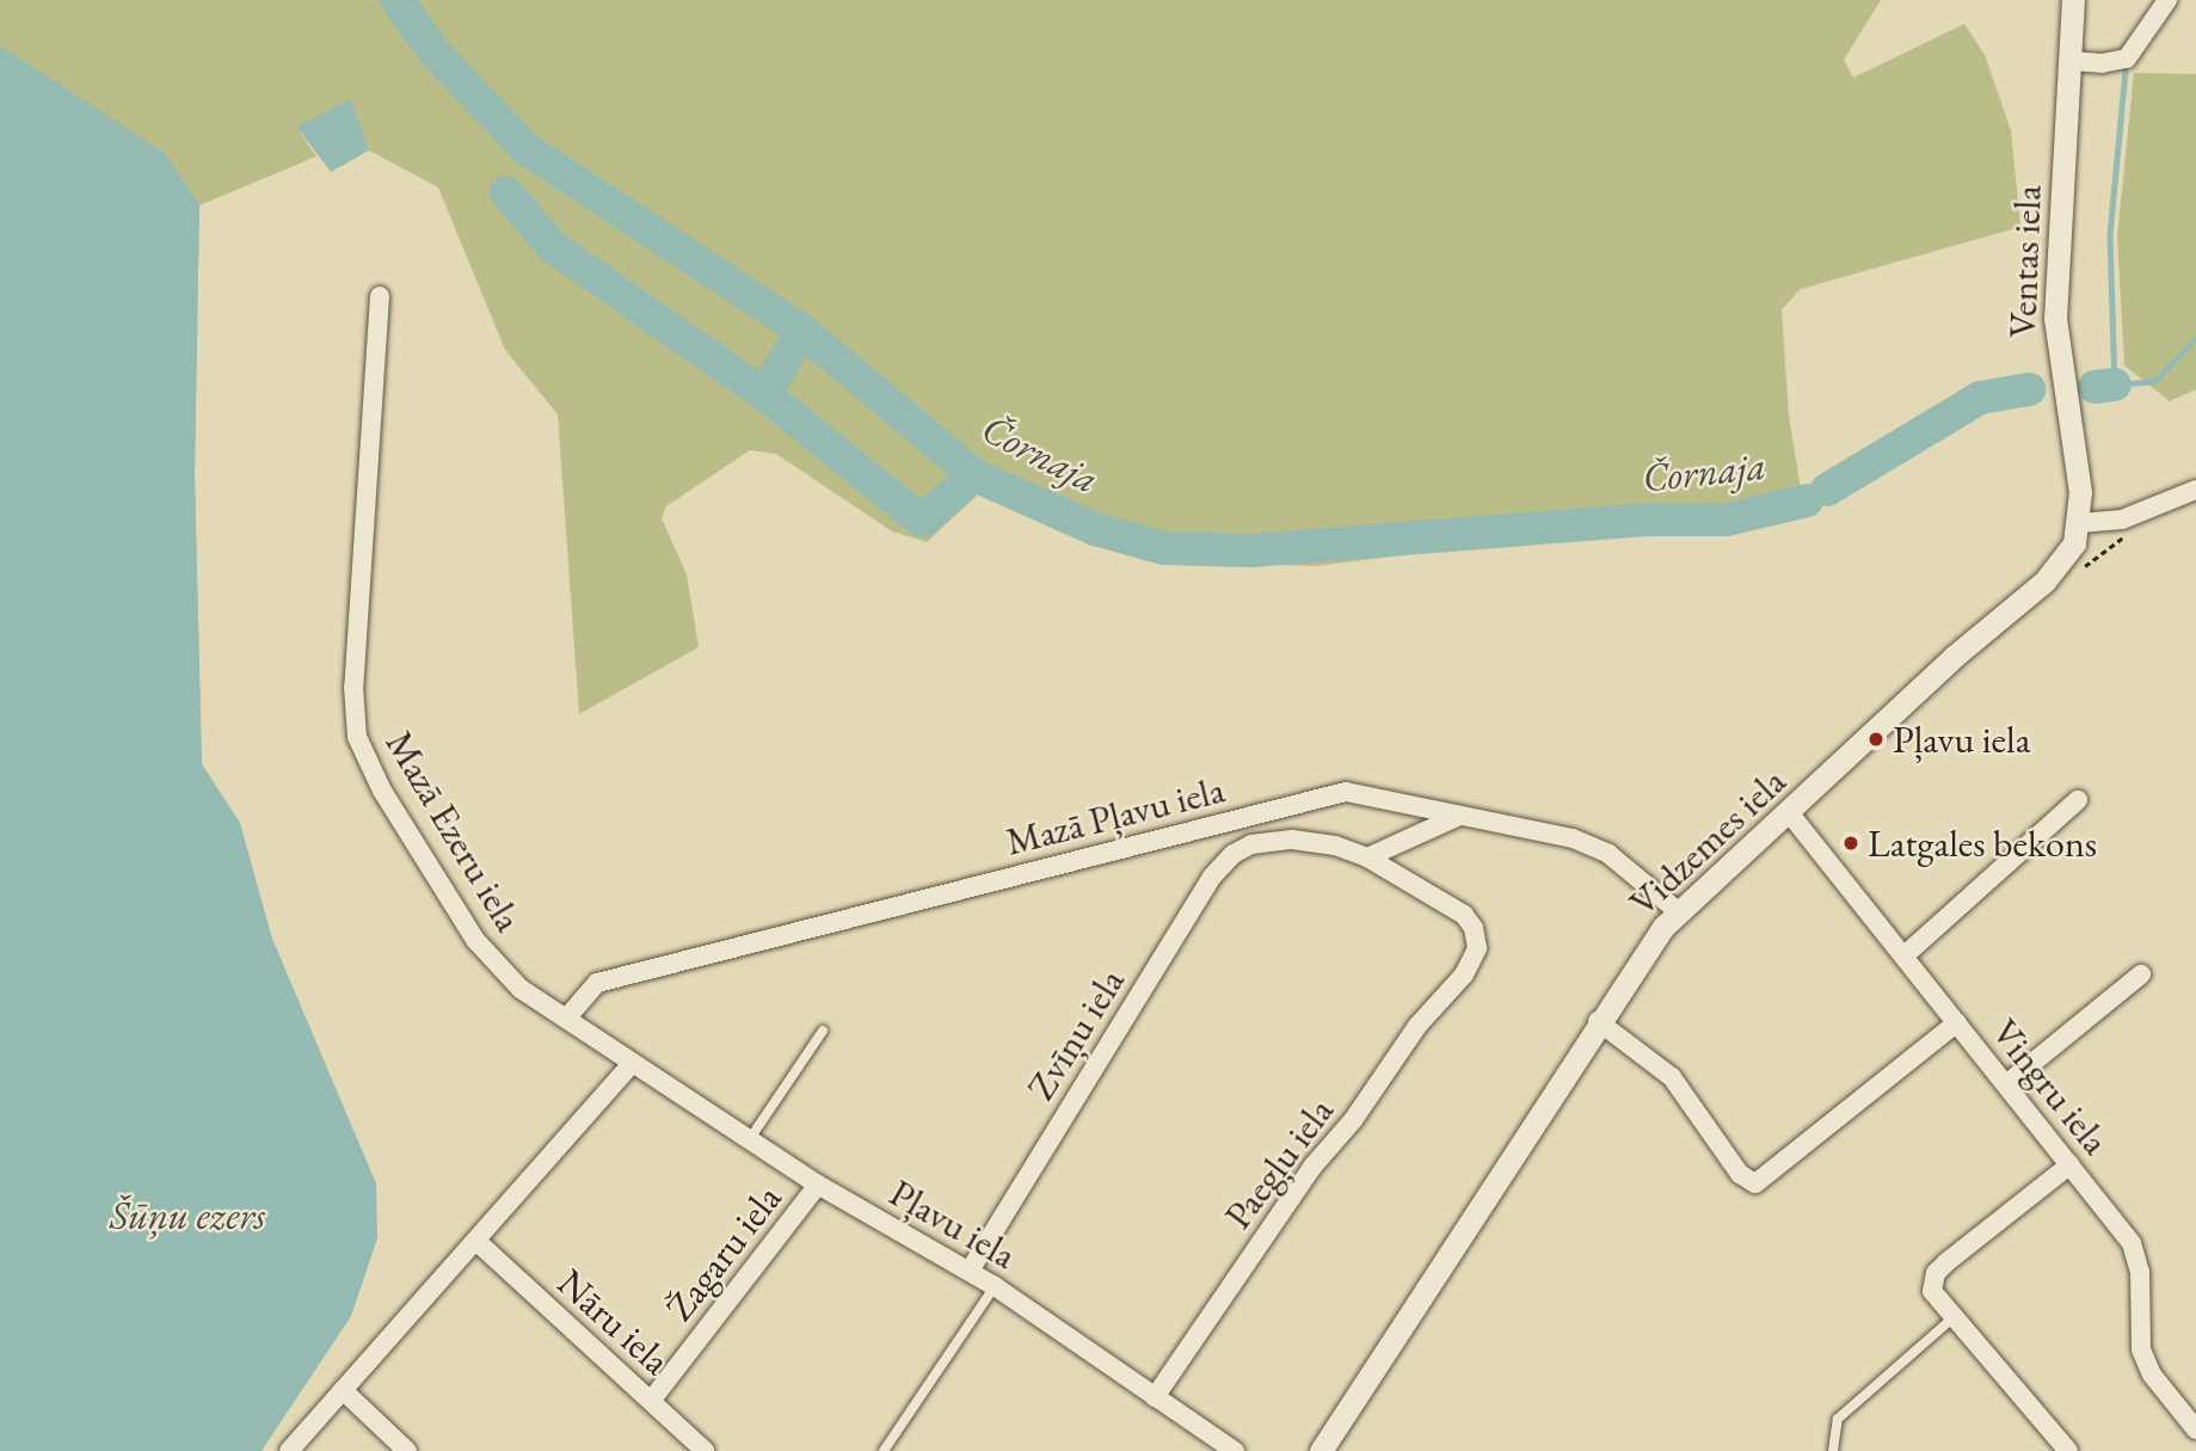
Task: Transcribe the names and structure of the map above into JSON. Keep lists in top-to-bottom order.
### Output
{
  "streets": {
    "street": [
      "Ventas iela",
      "Mazā Pļavu iela",
      "Mazā Ezeru iela",
      "Vidzemes iela",
      "Zvīņu iela",
      "Vingru iela",
      "Paegļu iela",
      "Pļavu iela",
      "Žagaru iela",
      "Nāru iela"
    ]
  },
  "crossings": [
    ["Ventas iela", "Vidzemes iela"],
    ["Mazā Pļavu iela", "Mazā Ezeru iela"],
    ["Mazā Pļavu iela", "Vidzemes iela"],
    ["Mazā Ezeru iela", "Pļavu iela"],
    ["Vidzemes iela", "Vingru iela"],
    ["Zvīņu iela", "Paegļu iela"],
    ["Zvīņu iela", "Pļavu iela"],
    ["Paegļu iela", "Pļavu iela"],
    ["Pļavu iela", "Žagaru iela"],
    ["Žagaru iela", "Nāru iela"]
  ],
  "water": ["Čornaja", "Šūņu ezers"],
  "places": ["Pļavu iela", "Latgales bekons"]
}
